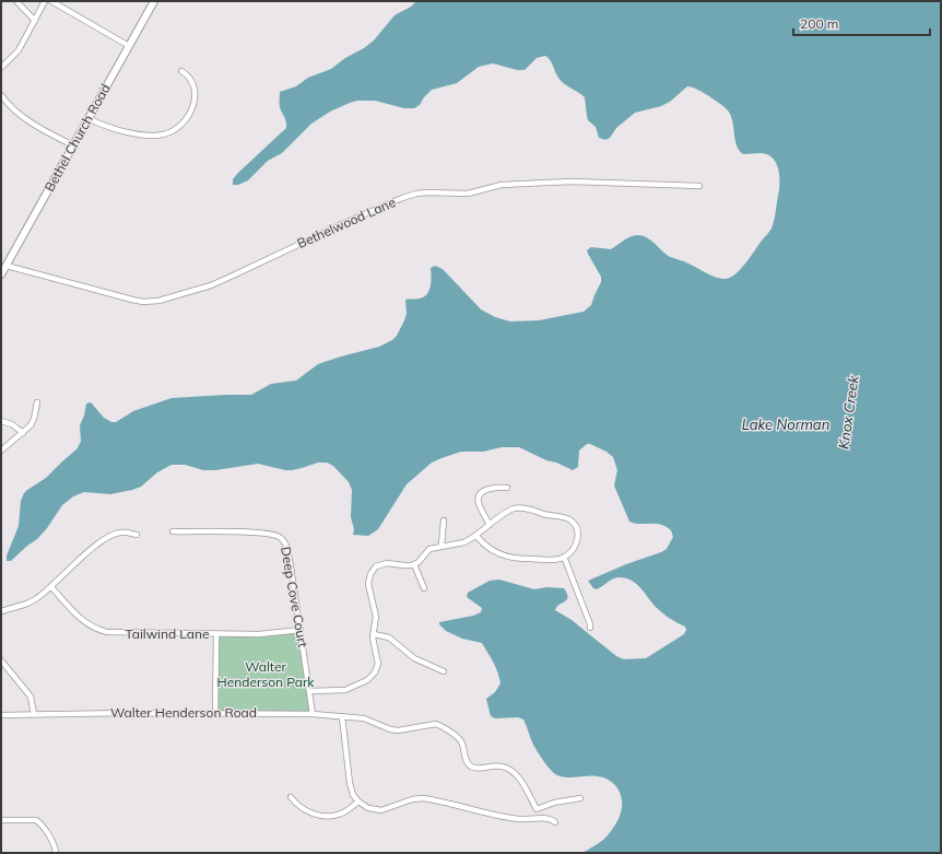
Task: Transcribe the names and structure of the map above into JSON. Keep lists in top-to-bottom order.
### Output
{
  "streets": {
    "street": [
      "Bethel Church Road",
      "Bethelwood Lane",
      "Deep Cove Court",
      "Tailwind Lane",
      "Walter Henderson Road"
    ]
  },
  "crossings": [
    ["Bethel Church Road", "Bethelwood Lane"],
    ["Deep Cove Court", "Tailwind Lane"],
    ["Deep Cove Court", "Walter Henderson Road"]
  ],
  "water": ["Knox Creek", "Lake Norman"],
  "parks": ["Walter Henderson Park"],
  "scale_bar": "200 m"
}
